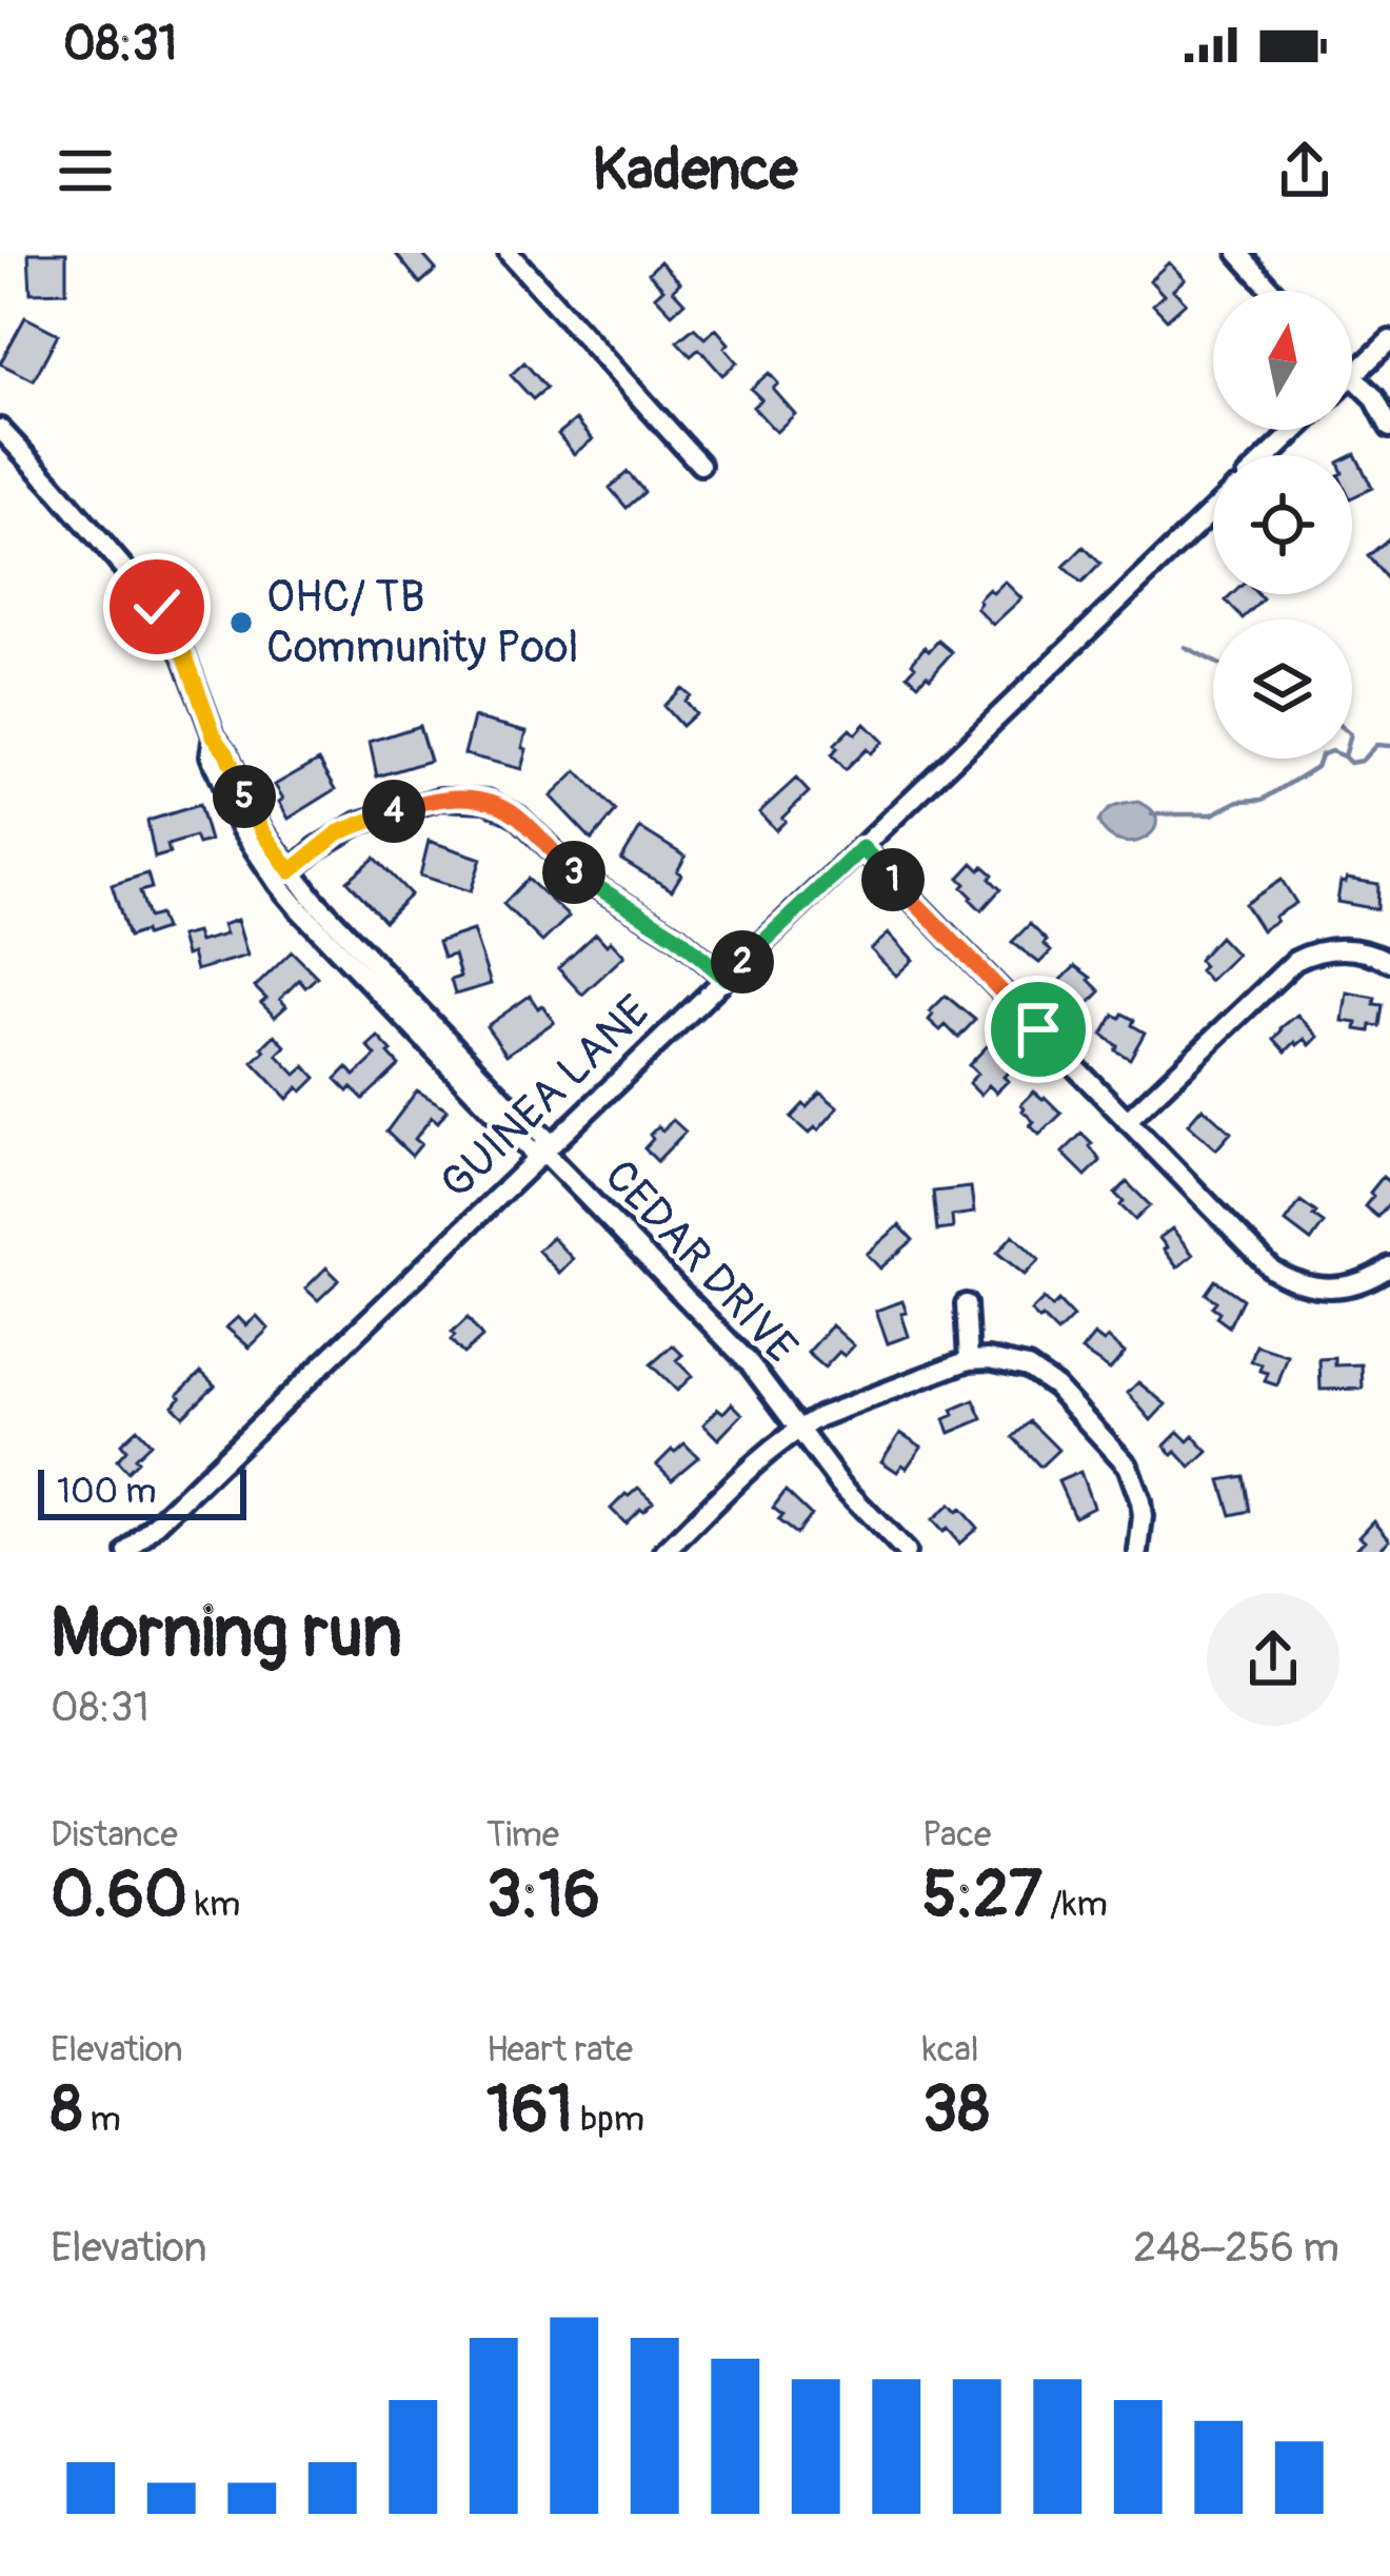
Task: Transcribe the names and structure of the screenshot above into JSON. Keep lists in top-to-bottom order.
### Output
{
  "streets": {
    "street": ["GUINEA LANE", "CEDAR DRIVE"]
  },
  "crossings": [
    ["GUINEA LANE", "CEDAR DRIVE"]
  ],
  "places": ["OHC/ TB Community Pool"],
  "scale_bar": "100 m",
  "north": "top",
  "page": {
    "status": "08:31",
    "header": "Kadence",
    "pins": [
      "5",
      "4",
      "3",
      "1",
      "2"
    ],
    "scale": "100 m",
    "heading": ["Morning run", "08:31"],
    "stats": [
      ["Distance", "0.60 km"],
      ["Time", "3:16"],
      ["Pace", "5:27 /km"],
      ["Elevation", "8 m"],
      ["Heart rate", "161 bpm"],
      ["kcal", "38"]
    ],
    "chart": ["Elevation", "248–256 m"]
  }
}
